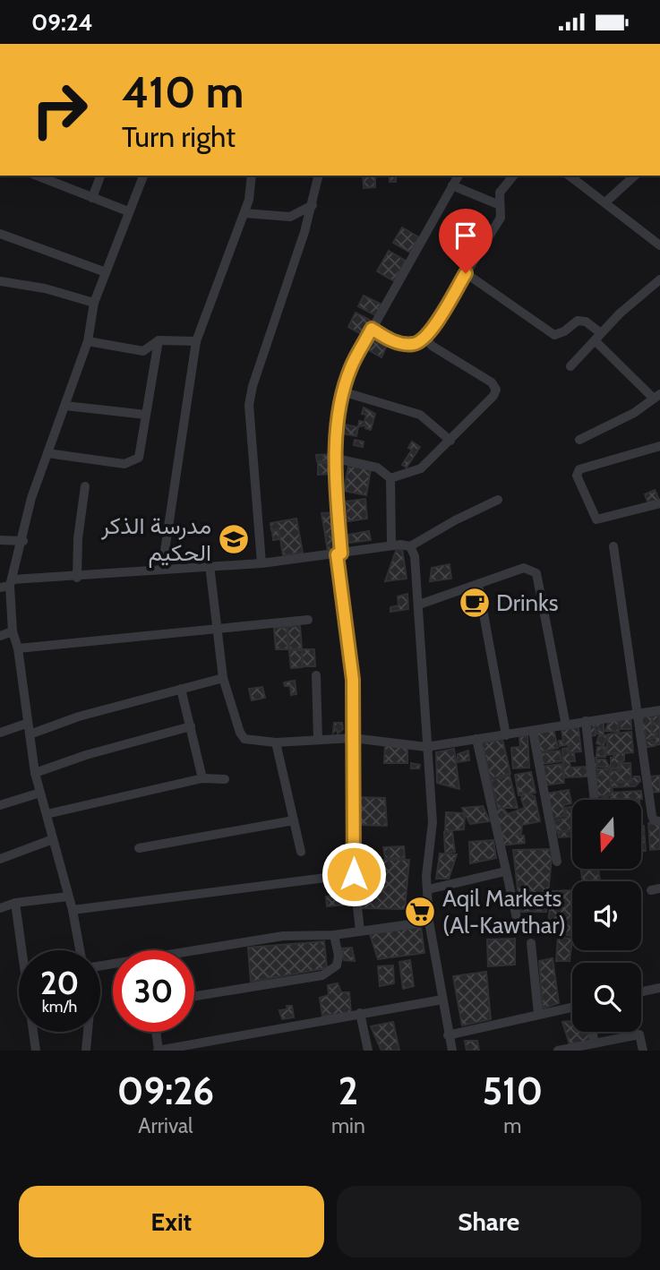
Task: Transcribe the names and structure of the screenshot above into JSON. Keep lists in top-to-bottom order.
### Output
{
  "places": {
    "school or university": ["مدرسة الذكر الحكيم"],
    "cafe": ["Drinks"],
    "supermarket": ["Aqil Markets (Al-Kawthar)"]
  },
  "north": "bottom",
  "page": {
    "status": "09:24",
    "turn": ["410 m", "Turn right"],
    "speed": "20 km/h",
    "limit": "30",
    "eta": [
      "09:26",
      "Arrival",
      "2",
      "min",
      "510",
      "m"
    ],
    "buttons": ["Exit", "Share"]
  }
}
